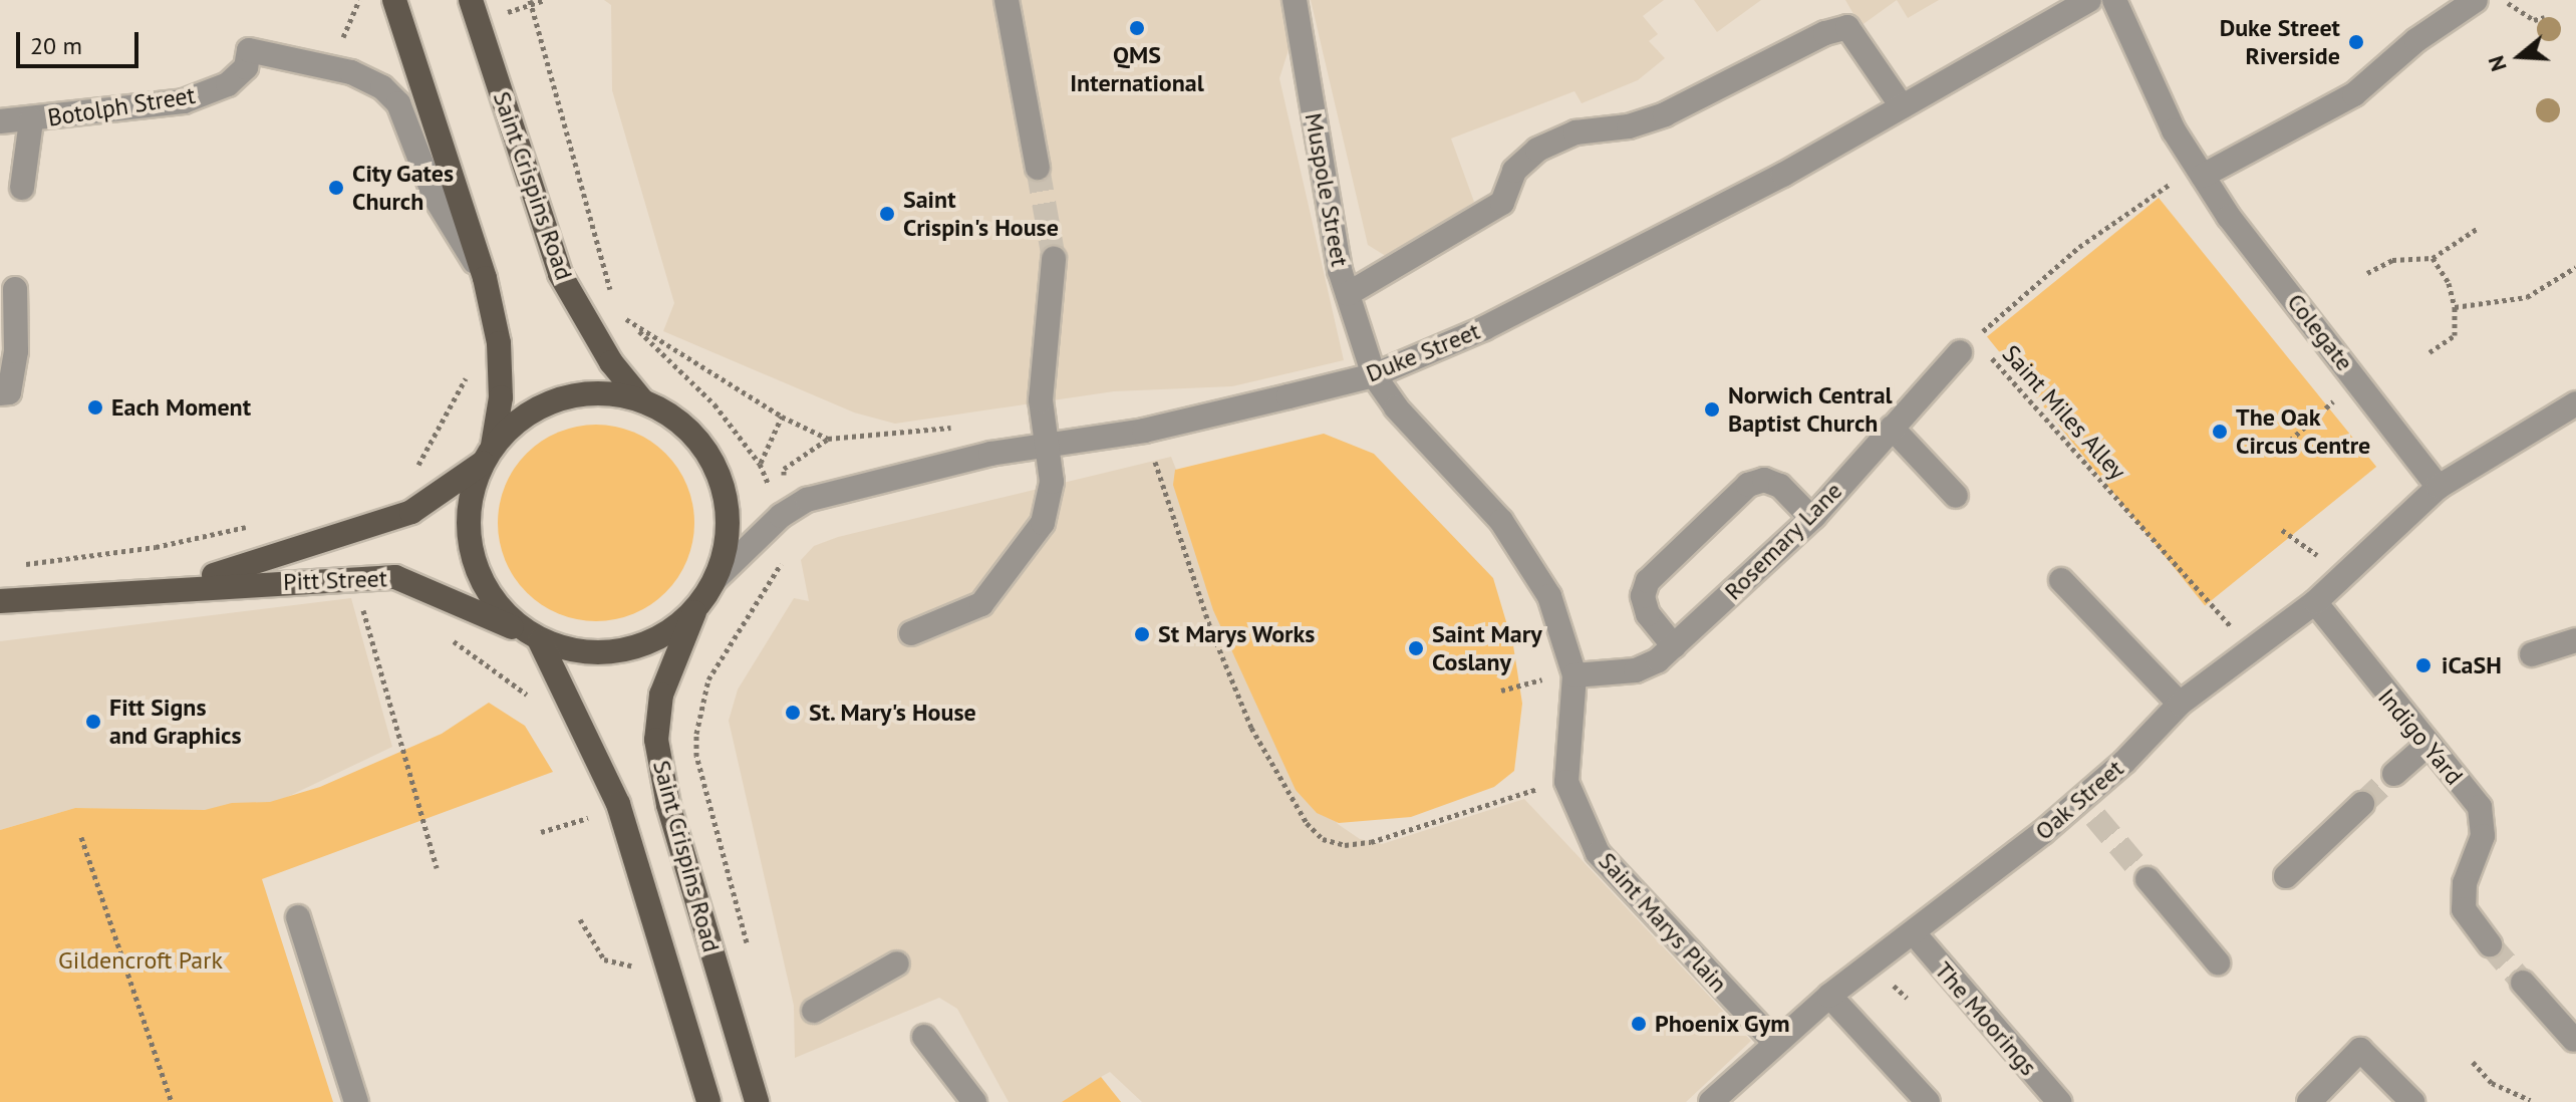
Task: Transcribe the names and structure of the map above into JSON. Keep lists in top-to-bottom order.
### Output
{
  "streets": {
    "main road": ["Saint Crispins Road", "Pitt Street"],
    "street": [
      "Botolph Street",
      "Muspole Street",
      "Colegate",
      "Duke Street",
      "Rosemary Lane",
      "Indigo Yard",
      "Oak Street",
      "Saint Marys Plain",
      "The Moorings"
    ],
    "path": ["Saint Miles Alley"]
  },
  "crossings": [
    ["Botolph Street", "Saint Crispins Road"],
    ["Saint Crispins Road", "Duke Street"],
    ["Saint Crispins Road", "Pitt Street"],
    ["Muspole Street", "Duke Street"],
    ["Muspole Street", "Saint Marys Plain"],
    ["Colegate", "Saint Miles Alley"],
    ["Colegate", "Oak Street"],
    ["Duke Street", "Pitt Street"],
    ["Duke Street", "Saint Marys Plain"],
    ["Saint Miles Alley", "Rosemary Lane"],
    ["Saint Miles Alley", "Oak Street"],
    ["Rosemary Lane", "Saint Marys Plain"],
    ["Indigo Yard", "Oak Street"],
    ["Oak Street", "Saint Marys Plain"],
    ["Oak Street", "The Moorings"]
  ],
  "parks": ["Gildencroft Park"],
  "places": [
    "QMS International",
    "Duke Street Riverside",
    "City Gates Church",
    "Saint Crispin's House",
    "Each Moment",
    "Norwich Central Baptist Church",
    "The Oak Circus Centre",
    "St Marys Works",
    "Saint Mary Coslany",
    "iCaSH",
    "St. Mary's House",
    "Fitt Signs and Graphics",
    "Phoenix Gym"
  ],
  "scale_bar": "20 m",
  "north": "left"
}
